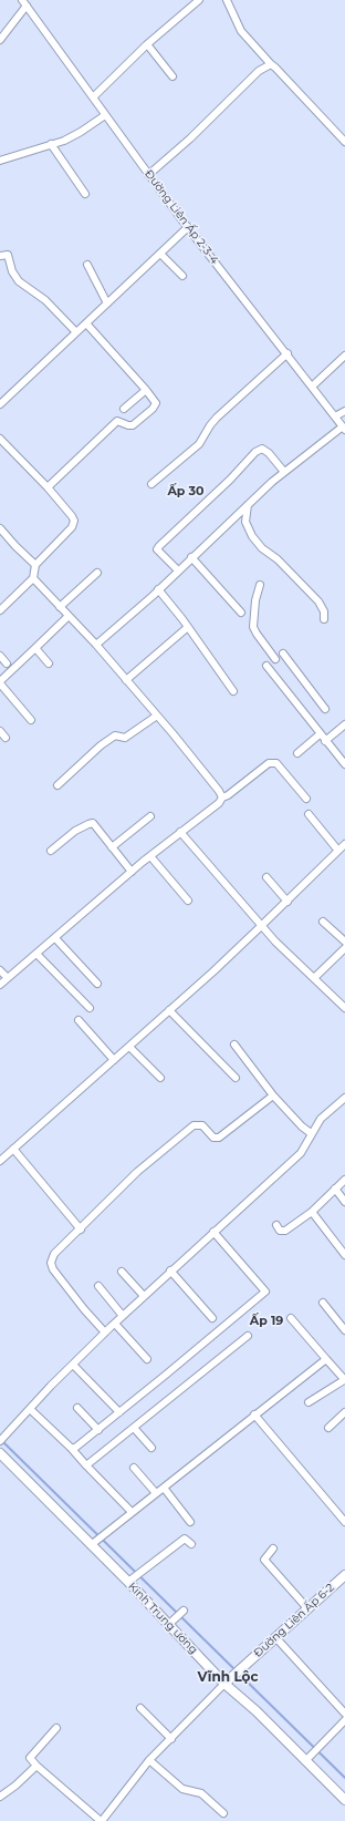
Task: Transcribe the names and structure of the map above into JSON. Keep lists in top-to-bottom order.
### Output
{
  "streets": {
    "street": ["Đường Liên Ấp 2-3-4", "Kinh Trung ương", "Đường Liên Ấp 6-2"]
  },
  "crossings": [
    ["Kinh Trung ương", "Đường Liên Ấp 6-2"]
  ],
  "districts": ["Ấp 30", "Ấp 19", "Vĩnh Lộc"]
}
